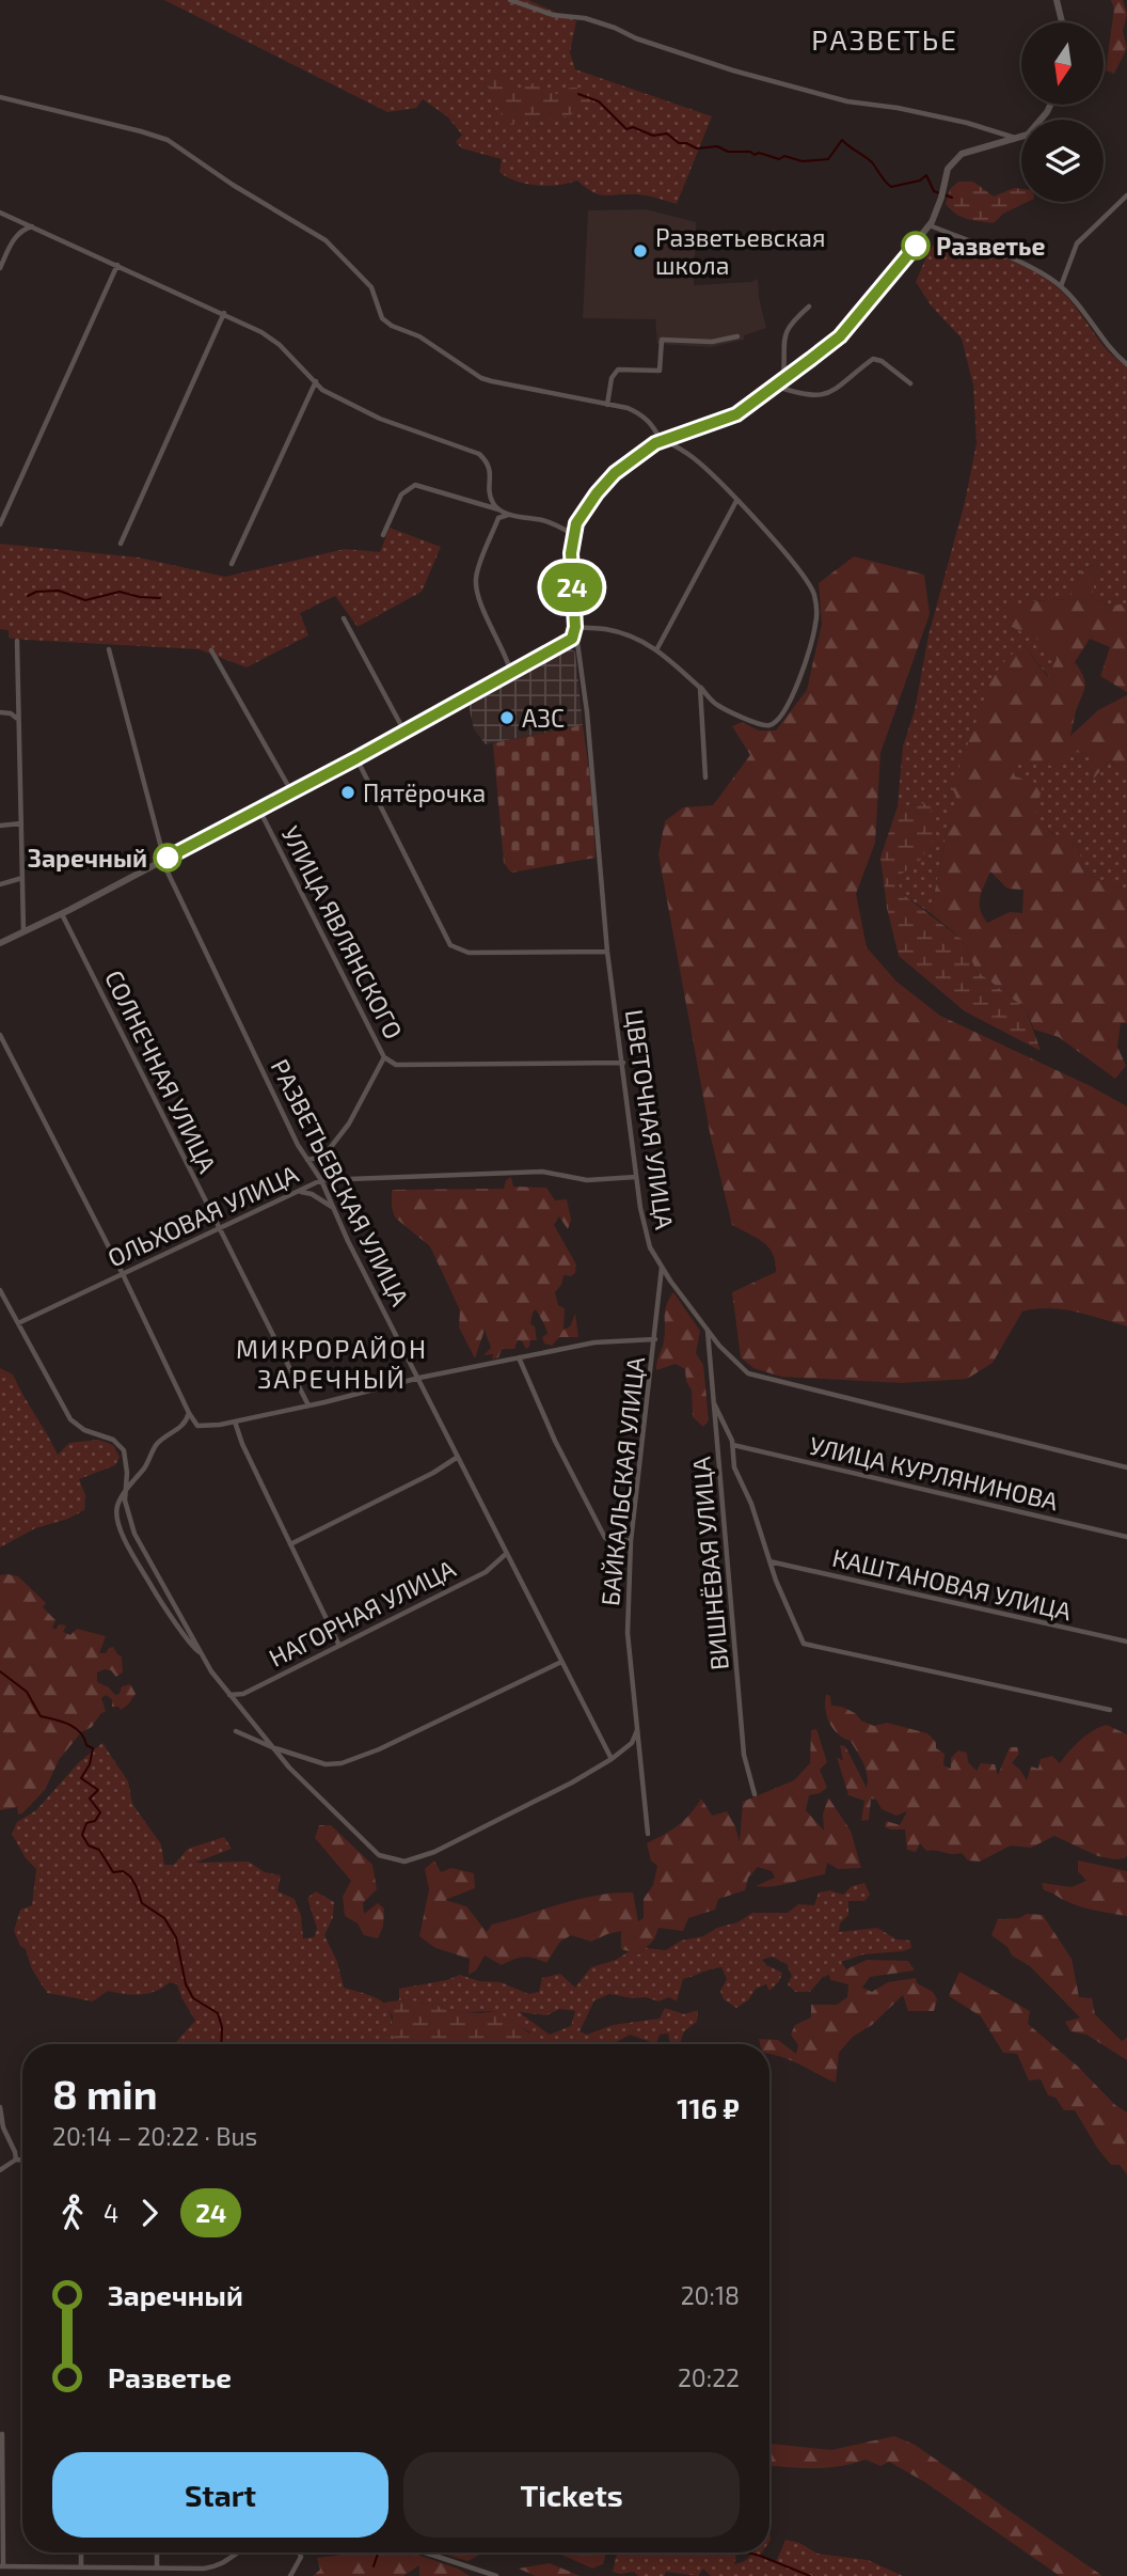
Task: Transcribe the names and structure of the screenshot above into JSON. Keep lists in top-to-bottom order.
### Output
{
  "streets": {
    "street": [
      "УЛИЦА ЯВЛЯНСКОГО",
      "СОЛНЕЧНАЯ УЛИЦА",
      "ЦВЕТОЧНАЯ УЛИЦА",
      "РАЗВЕТЬЕВСКАЯ УЛИЦА",
      "ОЛЬХОВАЯ УЛИЦА",
      "УЛИЦА КУРЛЯНИНОВА",
      "БАЙКАЛЬСКАЯ УЛИЦА",
      "ВИШНЁВАЯ УЛИЦА",
      "КАШТАНОВАЯ УЛИЦА",
      "НАГОРНАЯ УЛИЦА"
    ]
  },
  "crossings": [
    ["УЛИЦА ЯВЛЯНСКОГО", "ЦВЕТОЧНАЯ УЛИЦА"],
    ["СОЛНЕЧНАЯ УЛИЦА", "ОЛЬХОВАЯ УЛИЦА"],
    ["ЦВЕТОЧНАЯ УЛИЦА", "ОЛЬХОВАЯ УЛИЦА"],
    ["ЦВЕТОЧНАЯ УЛИЦА", "БАЙКАЛЬСКАЯ УЛИЦА"],
    ["ЦВЕТОЧНАЯ УЛИЦА", "ВИШНЁВАЯ УЛИЦА"],
    ["РАЗВЕТЬЕВСКАЯ УЛИЦА", "ОЛЬХОВАЯ УЛИЦА"],
    ["РАЗВЕТЬЕВСКАЯ УЛИЦА", "НАГОРНАЯ УЛИЦА"]
  ],
  "districts": ["РАЗВЕТЬЕ", "МИКРОРАЙОН ЗАРЕЧНЫЙ"],
  "places": [
    "Разветье",
    "Разветьевская школа",
    "АЗС",
    "Пятёрочка",
    "Заречный"
  ],
  "lines": ["bus line 24"],
  "north": "bottom",
  "page": {
    "on_map": "24",
    "heading": ["8 min", "20:14 – 20:22 · Bus", "116 ₽"],
    "legs": ["4", "24"],
    "list": [
      {
        "name": "Заречный",
        "value": "20:18"
      },
      {
        "name": "Разветье",
        "value": "20:22"
      }
    ],
    "buttons": ["Start", "Tickets"]
  }
}
